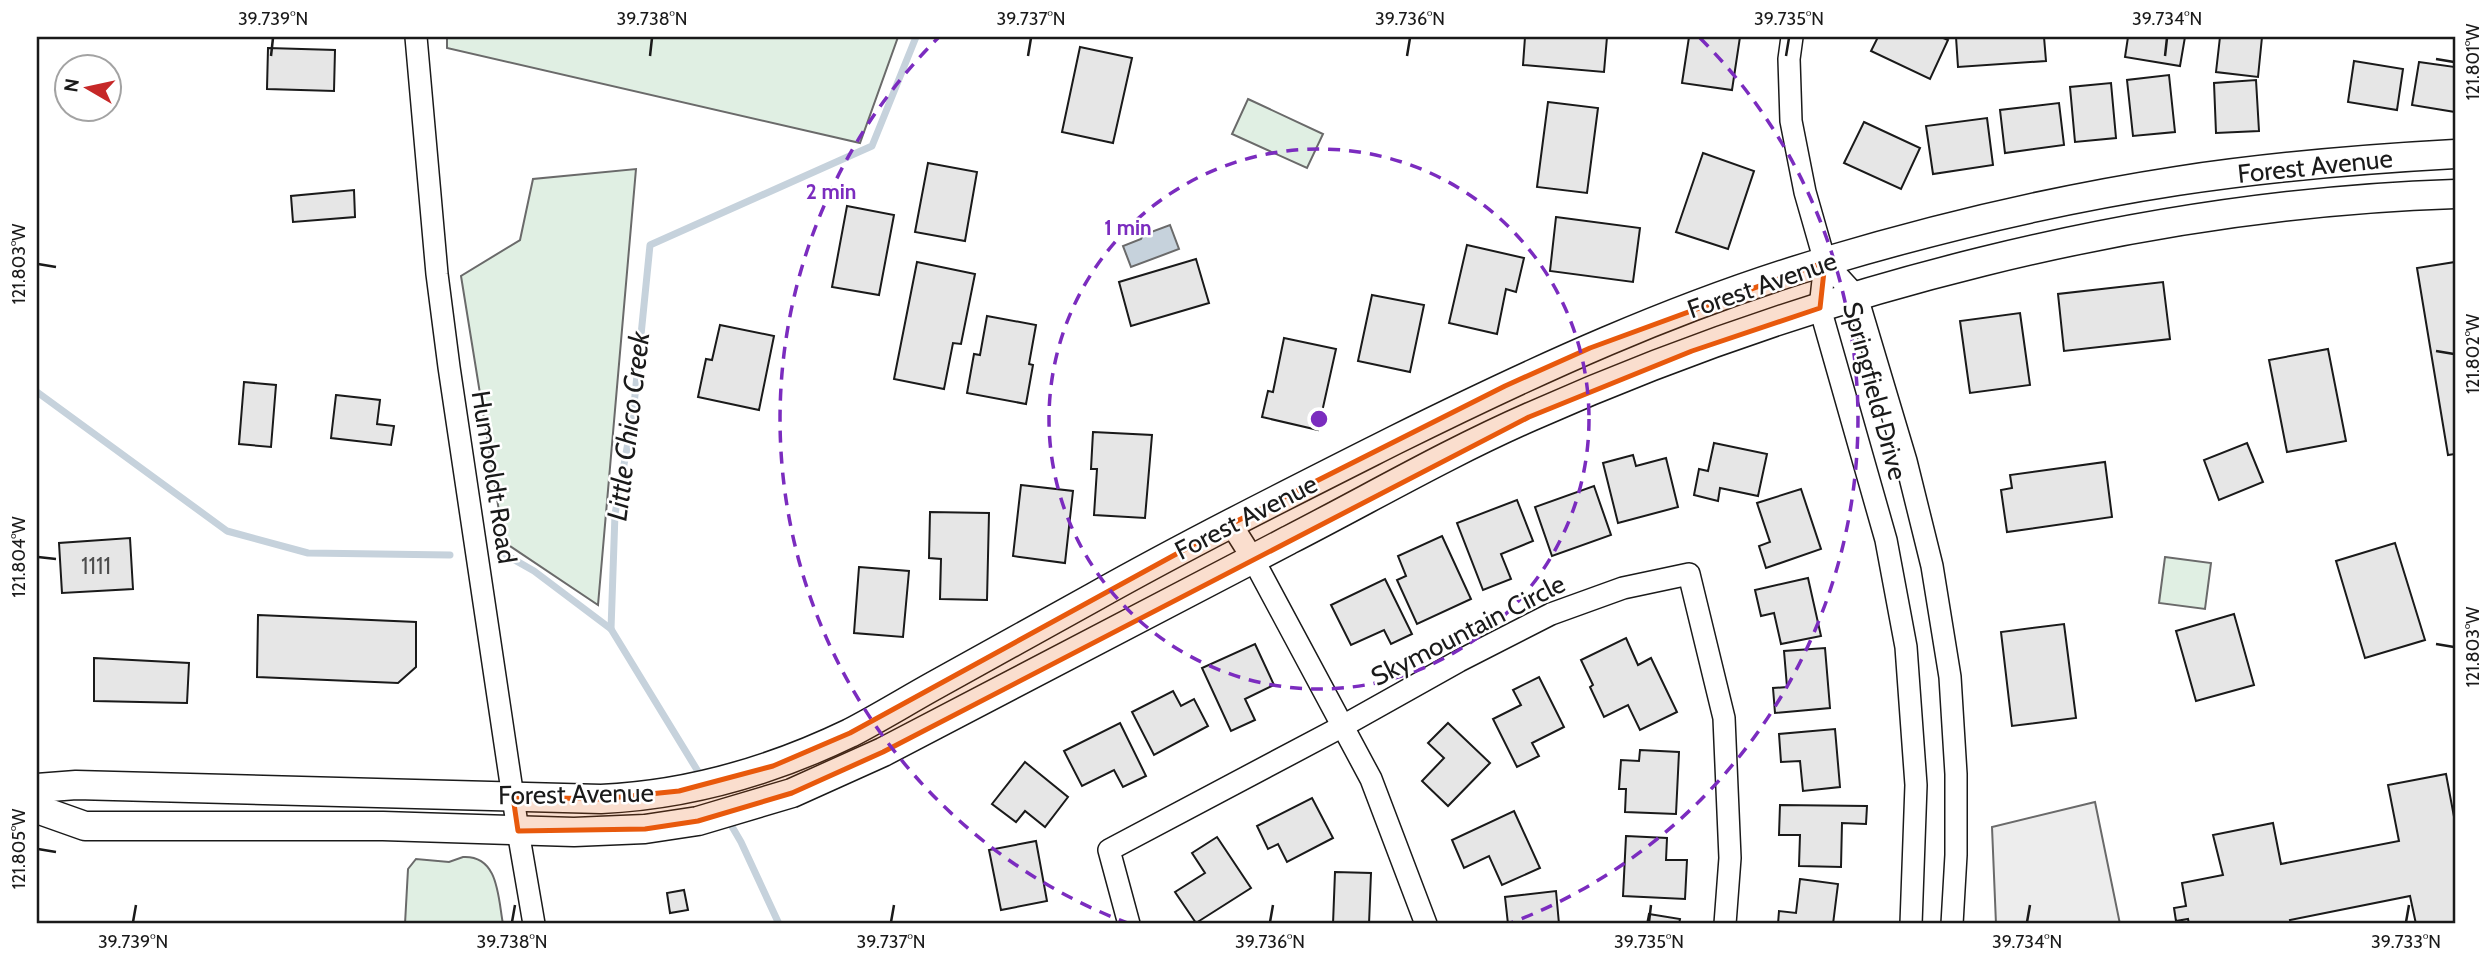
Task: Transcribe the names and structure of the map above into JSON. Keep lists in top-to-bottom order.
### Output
{
  "streets": {
    "street": [
      "Forest Avenue",
      "Springfield Drive",
      "Humboldt Road",
      "Skymountain Circle"
    ]
  },
  "crossings": [
    ["Forest Avenue", "Springfield Drive"],
    ["Forest Avenue", "Humboldt Road"]
  ],
  "water": ["Little Chico Creek"],
  "house_numbers": ["1111"],
  "north": "left",
  "coordinates": [
    "39.739°N",
    "39.738°N",
    "39.737°N",
    "39.736°N",
    "39.735°N",
    "39.734°N",
    "121.801°W",
    "121.803°W",
    "121.802°W",
    "121.804°W",
    "121.805°W",
    "39.733°N"
  ],
  "rings": ["2 min", "1 min"]
}
